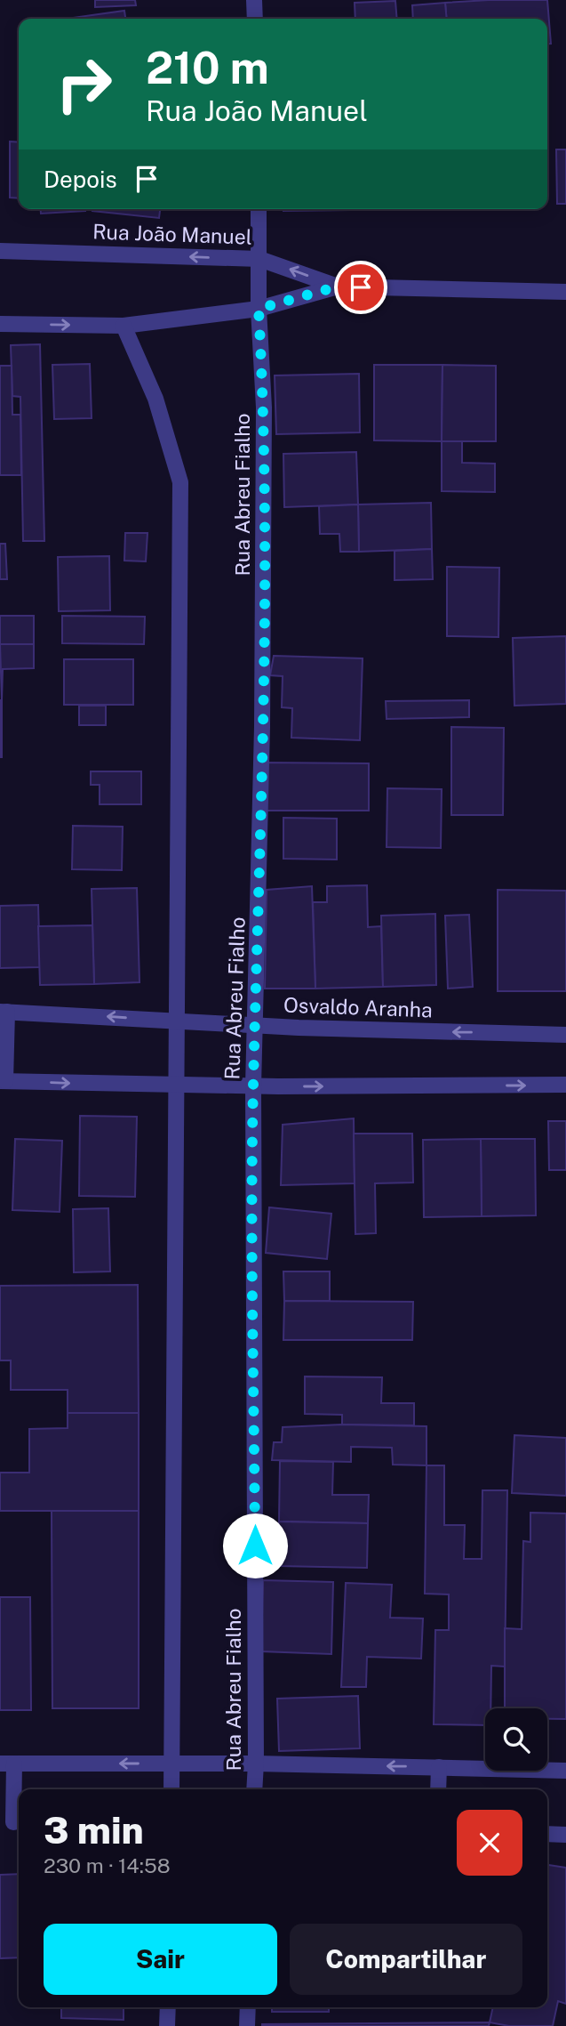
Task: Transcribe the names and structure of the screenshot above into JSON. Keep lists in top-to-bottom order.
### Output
{
  "streets": {
    "street": ["Rua João Manuel", "Rua Abreu Fialho", "Osvaldo Aranha"]
  },
  "crossings": [
    ["Rua João Manuel", "Rua Abreu Fialho"],
    ["Rua Abreu Fialho", "Osvaldo Aranha"]
  ],
  "page": {
    "turn": ["210 m", "Rua João Manuel"],
    "then": "Depois",
    "heading": ["3 min", "230 m · 14:58"],
    "buttons": ["Sair", "Compartilhar"]
  }
}
